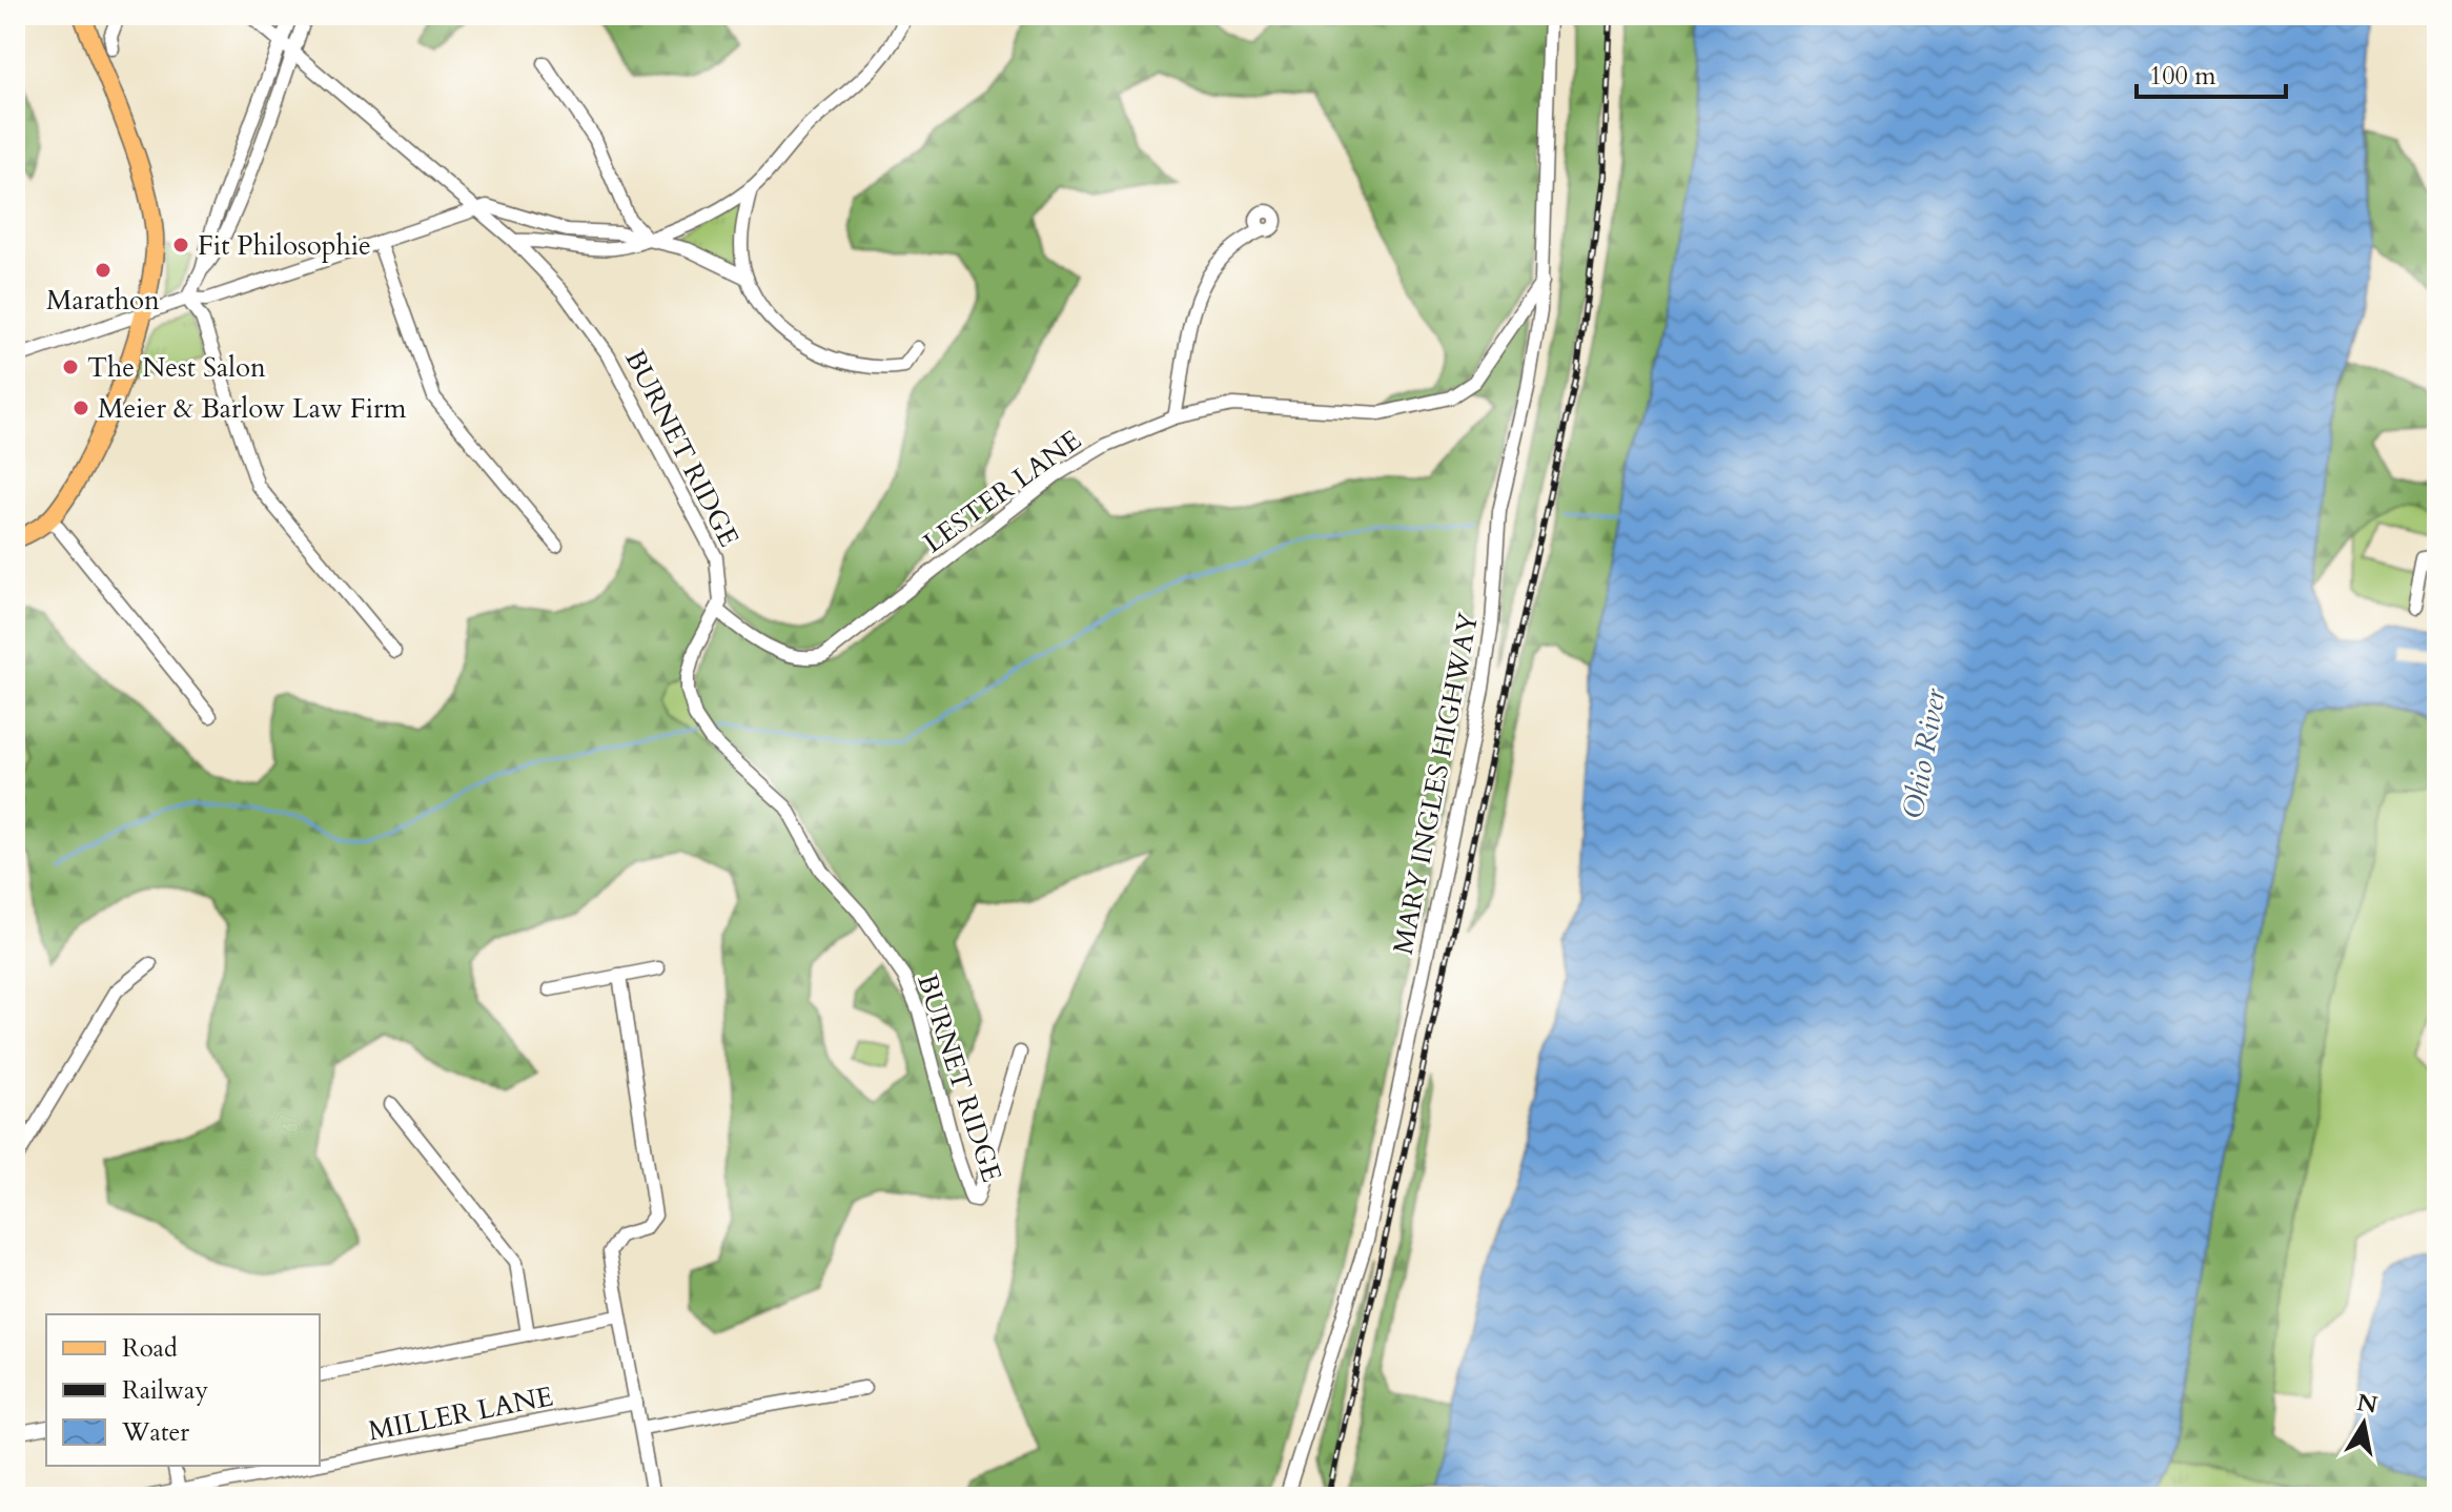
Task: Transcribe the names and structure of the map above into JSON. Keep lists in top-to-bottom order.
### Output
{
  "streets": {
    "street": [
      "BURNET RIDGE",
      "LESTER LANE",
      "MARY INGLES HIGHWAY",
      "MILLER LANE"
    ]
  },
  "crossings": [
    ["BURNET RIDGE", "LESTER LANE"],
    ["LESTER LANE", "MARY INGLES HIGHWAY"]
  ],
  "water": ["Ohio River"],
  "places": [
    "Fit Philosophie",
    "Marathon",
    "The Nest Salon",
    "Meier & Barlow Law Firm"
  ],
  "legend": ["Road", "Railway", "Water"],
  "scale_bar": "100 m",
  "north": "top"
}
